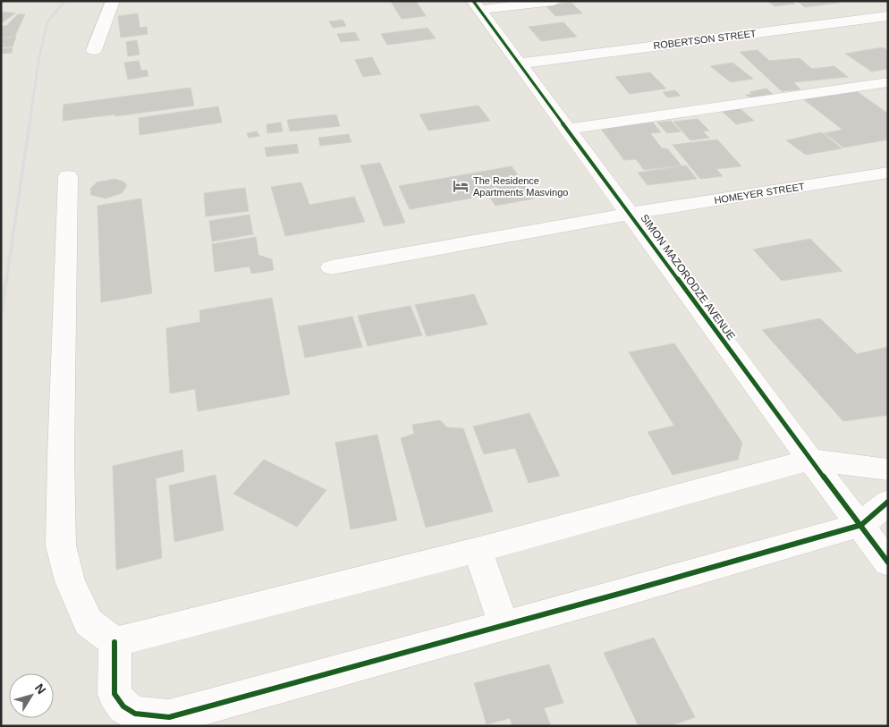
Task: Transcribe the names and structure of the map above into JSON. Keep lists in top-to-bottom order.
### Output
{
  "streets": {
    "street": ["ROBERTSON STREET", "HOMEYER STREET", "SIMON MAZORODZE AVENUE"]
  },
  "crossings": [
    ["ROBERTSON STREET", "SIMON MAZORODZE AVENUE"],
    ["HOMEYER STREET", "SIMON MAZORODZE AVENUE"]
  ],
  "places": {
    "hotel": ["The Residence Apartments Masvingo"]
  },
  "north": "top right"
}
